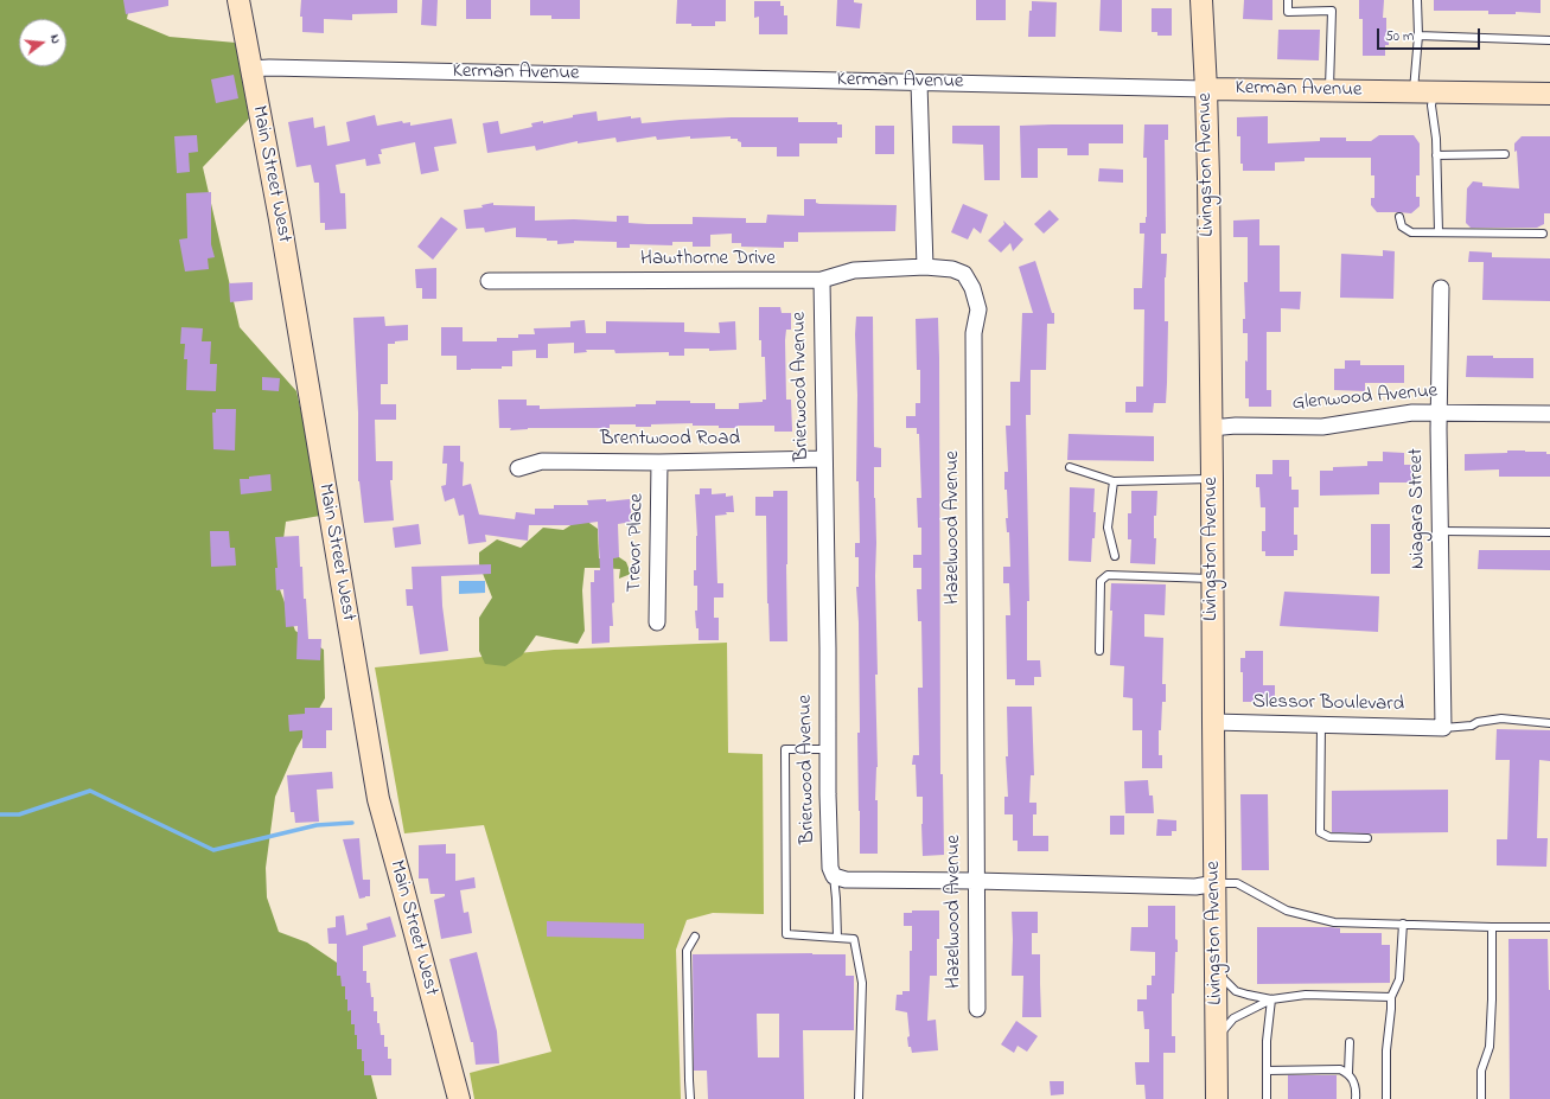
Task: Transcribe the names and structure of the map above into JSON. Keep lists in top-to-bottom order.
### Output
{
  "streets": {
    "main road": ["Kerman Avenue", "Livingston Avenue", "Main Street West"],
    "street": [
      "Hawthorne Drive",
      "Brierwood Avenue",
      "Glenwood Avenue",
      "Brentwood Road",
      "Niagara Street",
      "Hazelwood Avenue",
      "Trevor Place",
      "Slessor Boulevard"
    ]
  },
  "crossings": [
    ["Kerman Avenue", "Livingston Avenue"],
    ["Kerman Avenue", "Main Street West"],
    ["Livingston Avenue", "Glenwood Avenue"],
    ["Livingston Avenue", "Slessor Boulevard"],
    ["Hawthorne Drive", "Brierwood Avenue"],
    ["Hawthorne Drive", "Hazelwood Avenue"],
    ["Brierwood Avenue", "Brentwood Road"],
    ["Glenwood Avenue", "Niagara Street"],
    ["Brentwood Road", "Trevor Place"],
    ["Niagara Street", "Slessor Boulevard"]
  ],
  "scale_bar": "50 m",
  "north": "right"
}
